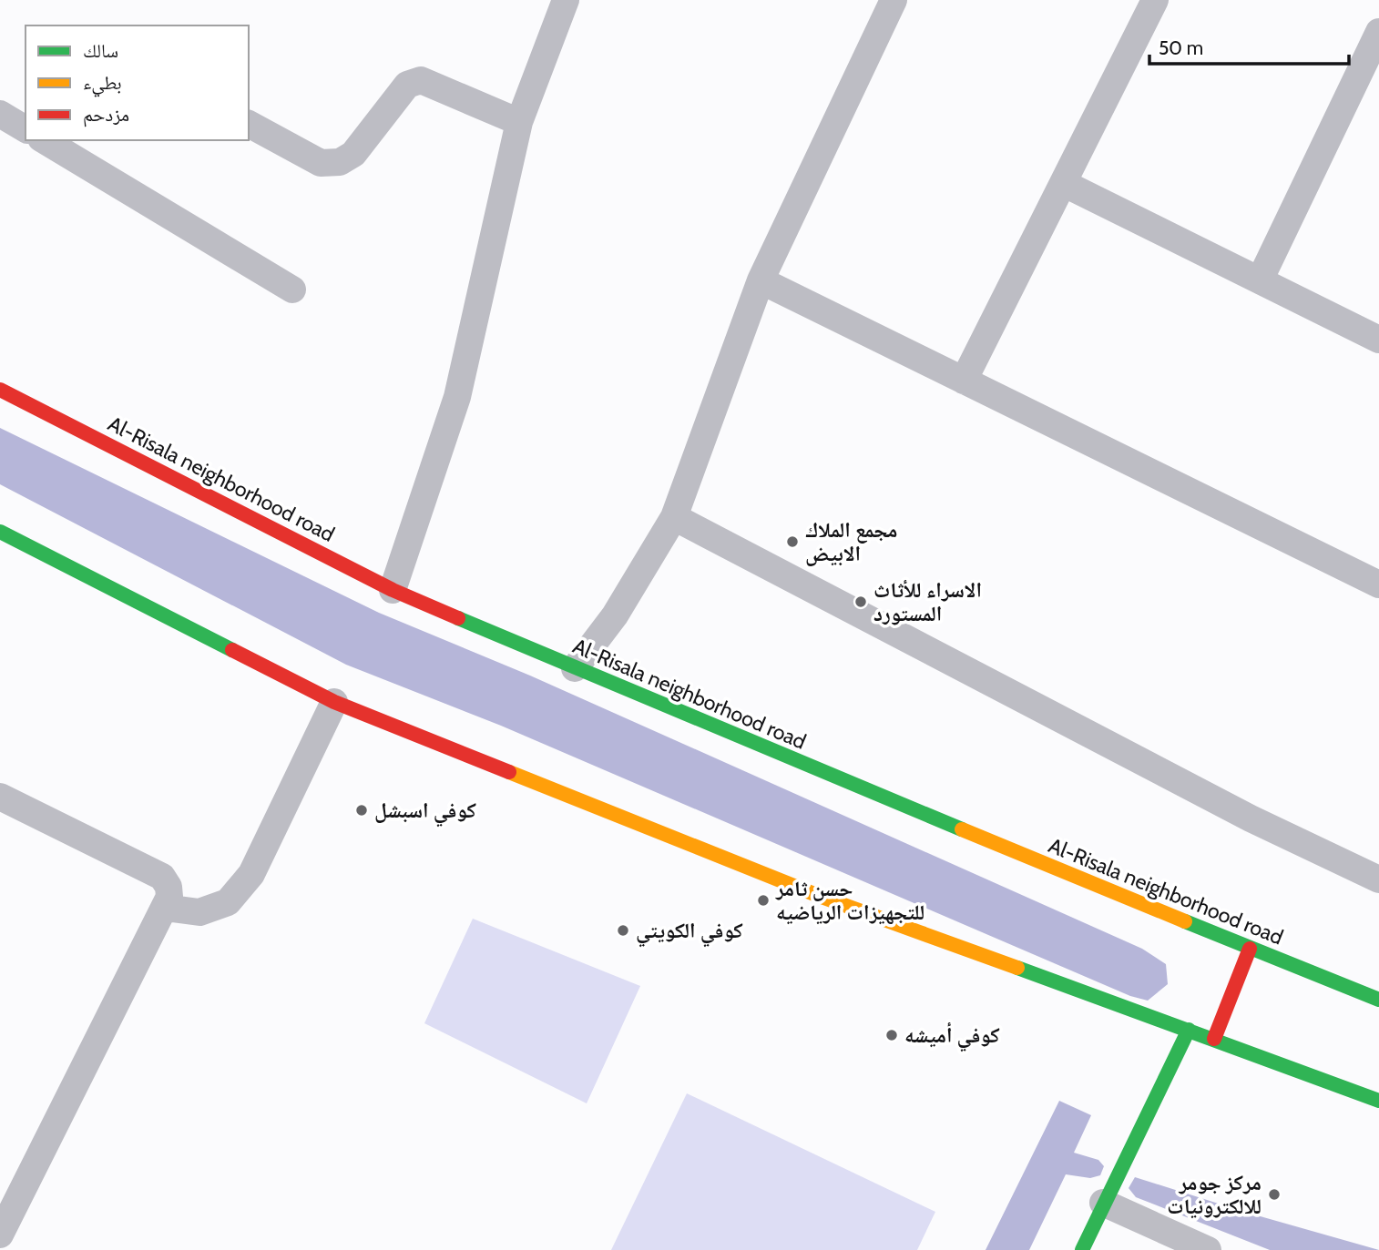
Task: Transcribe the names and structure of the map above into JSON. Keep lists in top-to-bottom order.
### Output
{
  "streets": {
    "main road": ["Al-Risala neighborhood road"]
  },
  "places": [
    "مجمع الملاك الابيض",
    "الاسراء للأثاث المستورد",
    "كوفي اسبشل",
    "حسن ثامر للتجهيزات الرياضيه",
    "كوفي الكويتي",
    "كوفي أميشه",
    "مركز جومر للالكترونيات"
  ],
  "legend": ["سالك", "بطيء", "مزدحم"],
  "scale_bar": "50 m"
}
